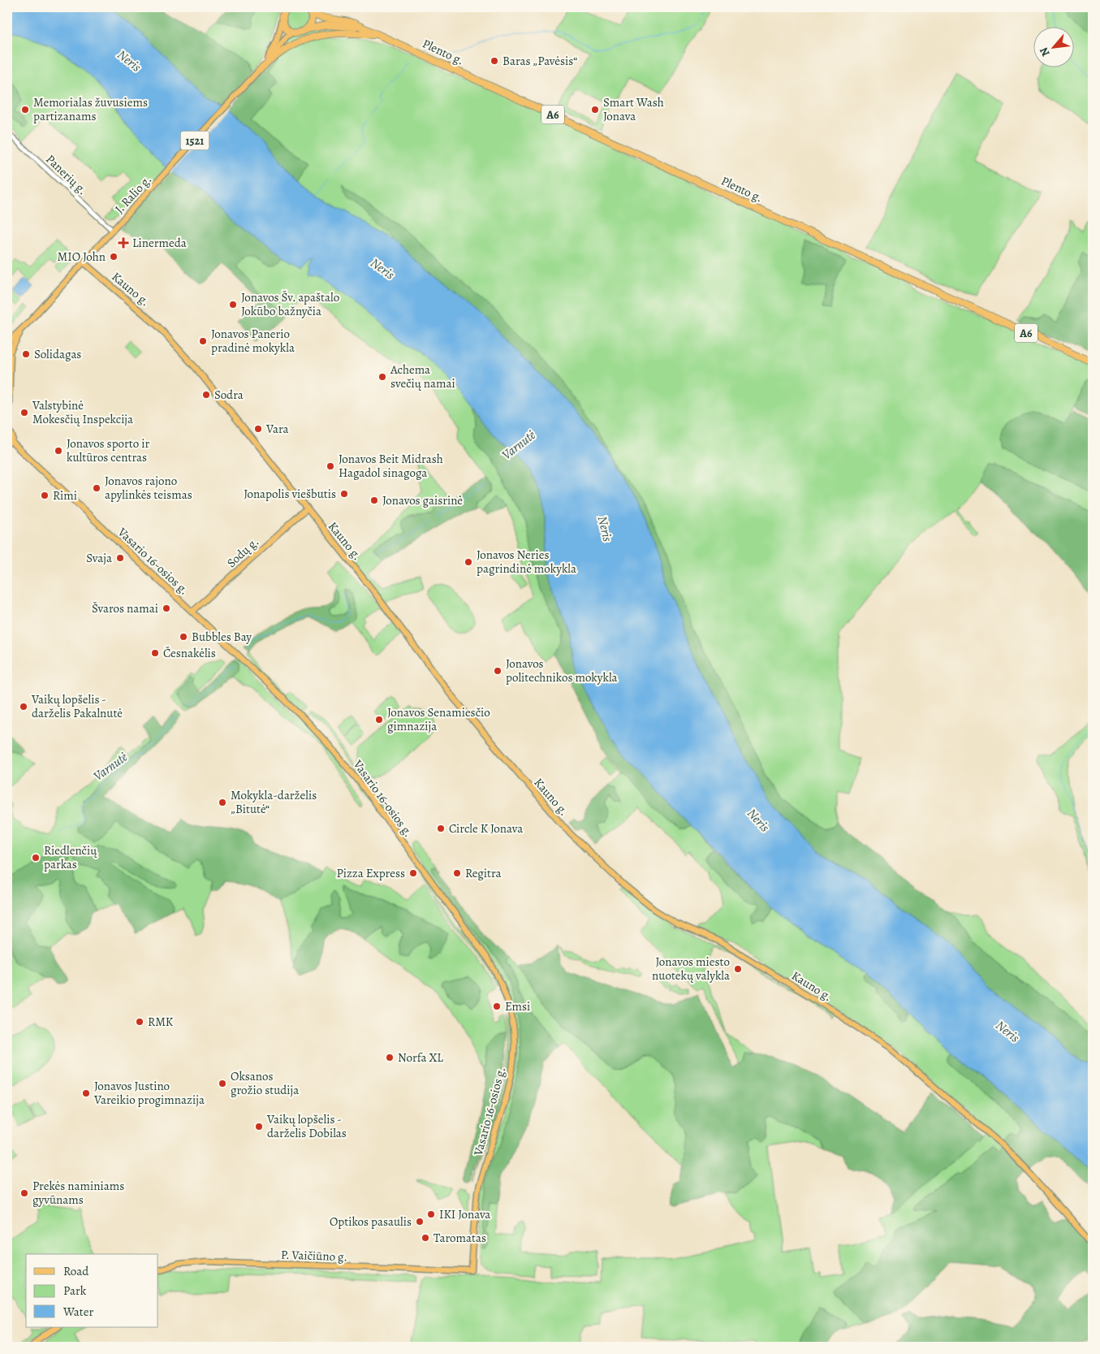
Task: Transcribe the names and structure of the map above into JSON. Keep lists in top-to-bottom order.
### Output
{
  "streets": {
    "highway": ["Plento g.", "A6"],
    "main road": [
      "1521",
      "J. Ralio g.",
      "Kauno g.",
      "Sodų g.",
      "Vasario 16-osios g.",
      "P. Vaičiūno g."
    ],
    "street": ["Panerių g."]
  },
  "crossings": [
    ["Plento g.", "A6"],
    ["A6", "1521"],
    ["1521", "J. Ralio g."],
    ["Panerių g.", "J. Ralio g."],
    ["J. Ralio g.", "Kauno g."],
    ["Kauno g.", "Sodų g."],
    ["Sodų g.", "Vasario 16-osios g."],
    ["Vasario 16-osios g.", "P. Vaičiūno g."]
  ],
  "water": ["Neris", "Varnutė"],
  "places": {
    "other": [
      "Baras „Pavėsis“",
      "Memorialas žuvusiems partizanams",
      "Smart Wash Jonava",
      "MIO John",
      "Jonavos Šv. apaštalo Jokūbo bažnyčia",
      "Jonavos Panerio pradinė mokykla",
      "Solidagas",
      "Achema svečių namai",
      "Sodra",
      "Valstybinė Mokesčių Inspekcija",
      "Vara",
      "Jonavos sporto ir kultūros centras",
      "Jonavos Beit Midrash Hagadol sinagoga",
      "Jonavos rajono apylinkės teismas",
      "Jonapolis viešbutis",
      "Rimi",
      "Jonavos gaisrinė",
      "Svaja",
      "Jonavos Neries pagrindinė mokykla",
      "Švaros namai",
      "Bubbles Bay",
      "Česnakėlis",
      "Jonavos politechnikos mokykla",
      "Vaikų lopšelis - darželis Pakalnutė",
      "Jonavos Senamiesčio gimnazija",
      "Mokykla-darželis „Bitutė“",
      "Circle K Jonava",
      "Riedlenčių parkas",
      "Pizza Express",
      "Regitra",
      "Jonavos miesto nuotekų valykla",
      "Emsi",
      "RMK",
      "Norfa XL",
      "Oksanos grožio studija",
      "Jonavos Justino Vareikio progimnazija",
      "Vaikų lopšelis - darželis Dobilas",
      "Prekės naminiams gyvūnams",
      "IKI Jonava",
      "Optikos pasaulis",
      "Taromatas"
    ],
    "health": ["Linermeda"]
  },
  "legend": ["Road", "Park", "Water"],
  "north": "bottom left"
}
